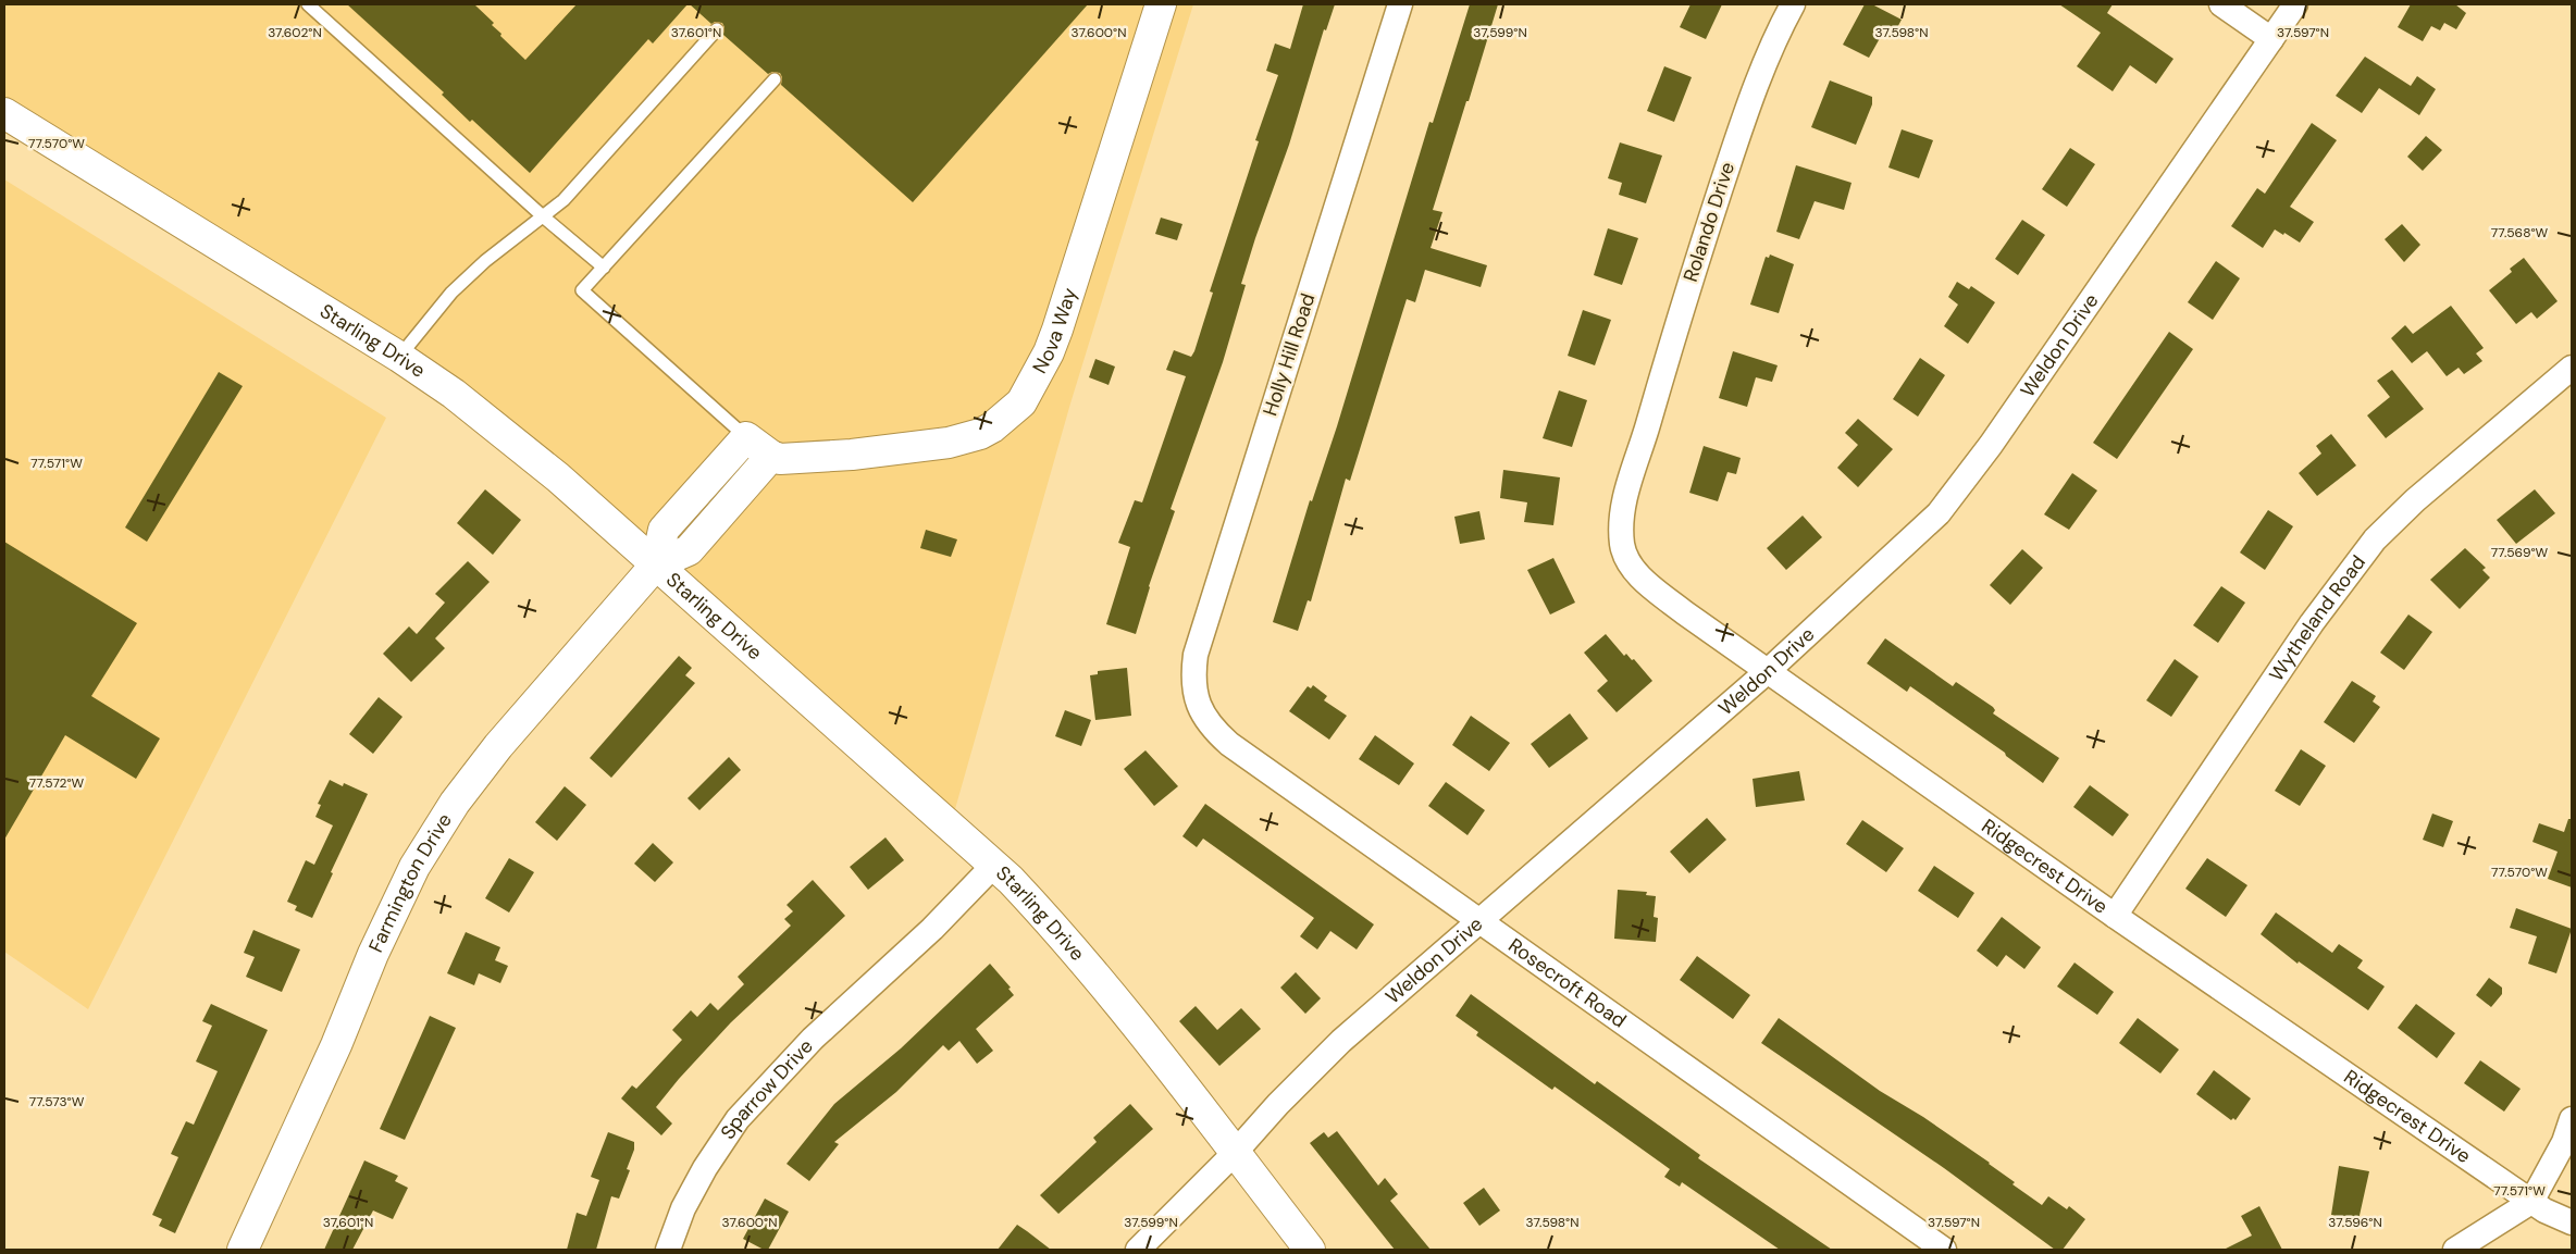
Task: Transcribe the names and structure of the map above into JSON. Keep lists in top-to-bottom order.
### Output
{
  "streets": {
    "street": [
      "Rolando Drive",
      "Nova Way",
      "Starling Drive",
      "Weldon Drive",
      "Holly Hill Road",
      "Wytheland Road",
      "Ridgecrest Drive",
      "Farmington Drive",
      "Rosecroft Road",
      "Sparrow Drive"
    ]
  },
  "crossings": [
    ["Rolando Drive", "Ridgecrest Drive"],
    ["Starling Drive", "Weldon Drive"],
    ["Starling Drive", "Farmington Drive"],
    ["Starling Drive", "Sparrow Drive"],
    ["Weldon Drive", "Ridgecrest Drive"],
    ["Weldon Drive", "Rosecroft Road"],
    ["Holly Hill Road", "Rosecroft Road"],
    ["Wytheland Road", "Ridgecrest Drive"]
  ],
  "coordinates": [
    "37.602°N",
    "37.601°N",
    "37.600°N",
    "37.599°N",
    "37.598°N",
    "37.597°N",
    "77.570°W",
    "77.568°W",
    "77.571°W",
    "77.569°W",
    "77.572°W",
    "77.573°W",
    "37.596°N"
  ]
}
